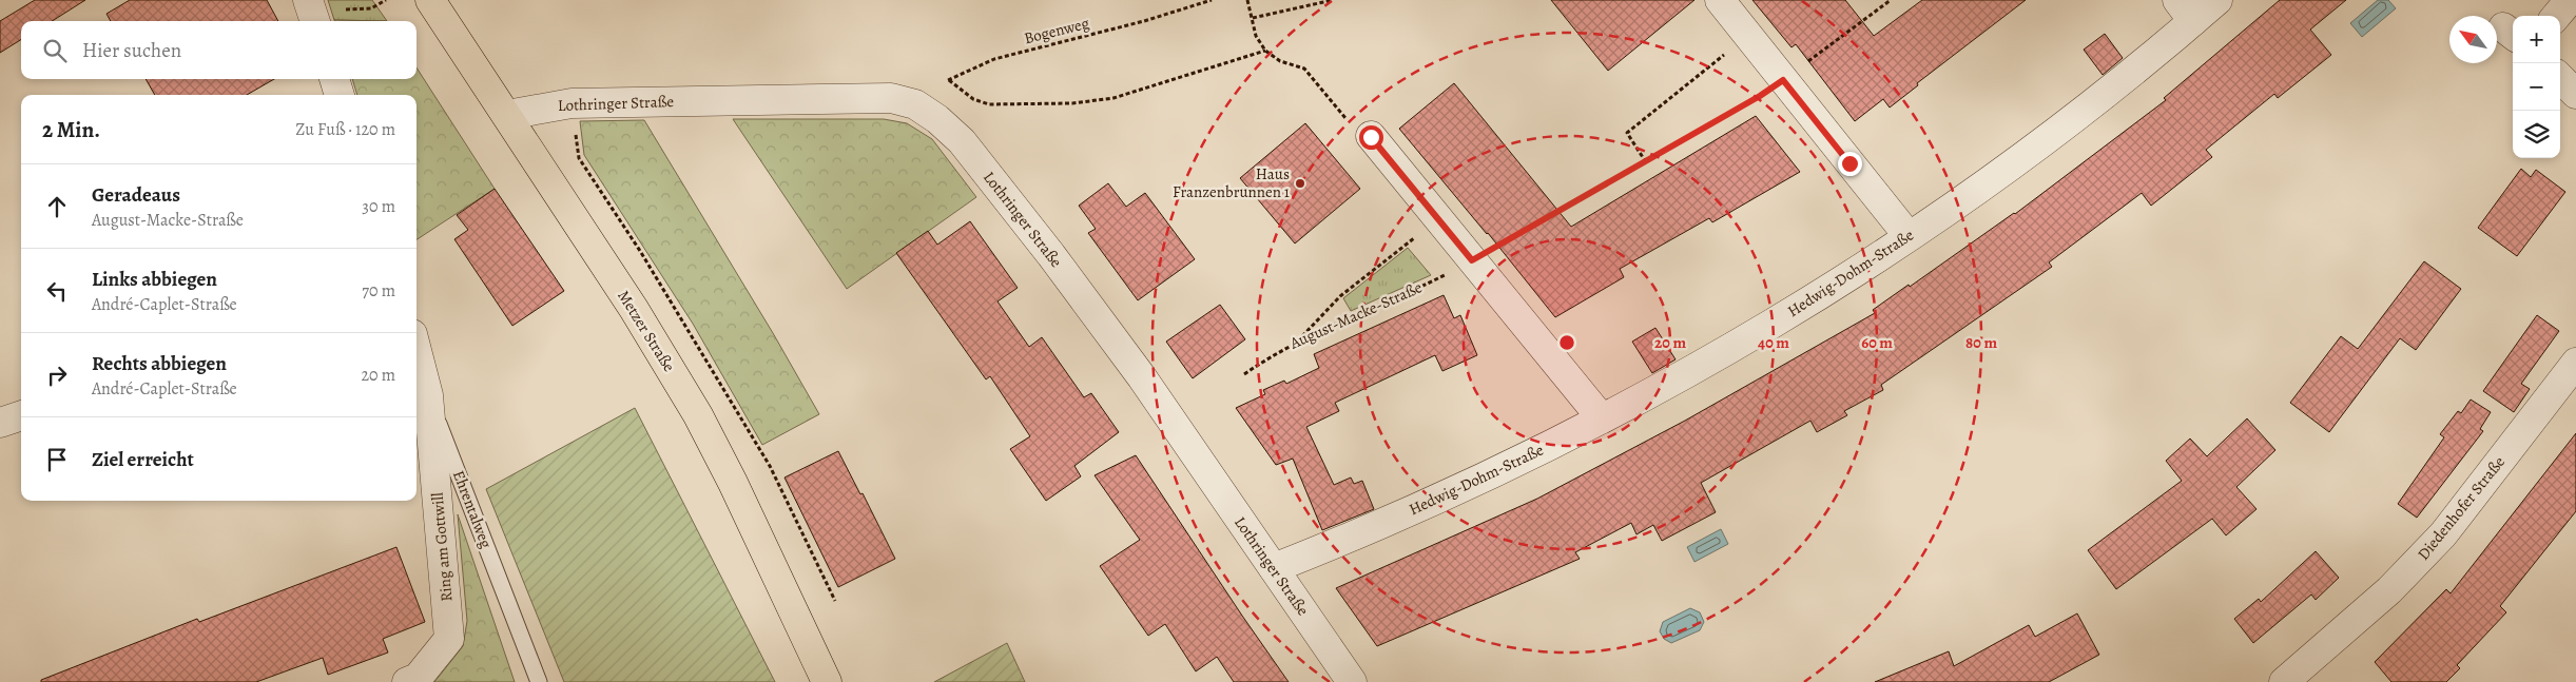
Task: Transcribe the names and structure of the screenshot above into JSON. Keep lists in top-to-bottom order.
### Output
{
  "streets": {
    "main road": ["Metzer Straße"],
    "street": [
      "Lothringer Straße",
      "Hedwig-Dohm-Straße",
      "Diedenhofer Straße",
      "Ehrentalweg",
      "Ring am Gottwill"
    ],
    "path": ["Bogenweg", "August-Macke-Straße"]
  },
  "crossings": [
    ["Bogenweg", "Lothringer Straße"],
    ["Lothringer Straße", "Hedwig-Dohm-Straße"],
    ["Lothringer Straße", "Metzer Straße"],
    ["Ehrentalweg", "Ring am Gottwill"]
  ],
  "places": ["Haus Franzenbrunnen 1"],
  "north": "top left",
  "page": {
    "map_buttons": ["+", "−"],
    "search": "Hier suchen",
    "heading": ["2 Min.", "Zu Fuß · 120 m"],
    "list": [
      ["Geradeaus", "August-Macke-Straße", "30 m"],
      ["Links abbiegen", "André-Caplet-Straße", "70 m"],
      ["Rechts abbiegen", "André-Caplet-Straße", "20 m"],
      "Ziel erreicht"
    ]
  },
  "rings": [
    "20 m",
    "40 m",
    "60 m",
    "80 m"
  ]
}
